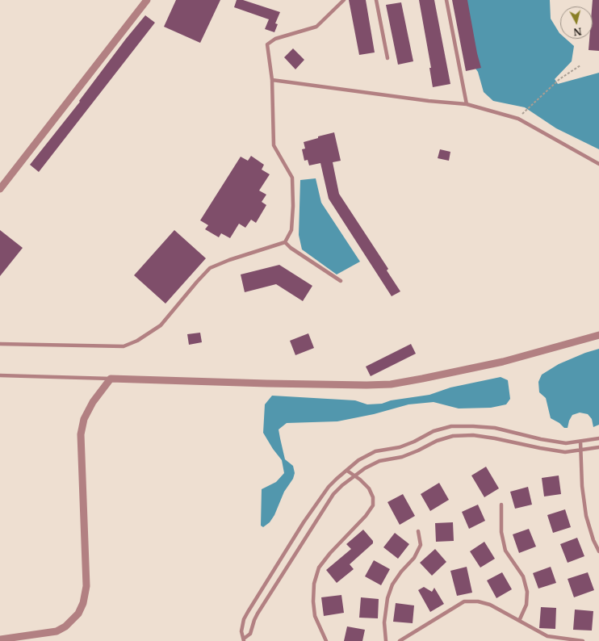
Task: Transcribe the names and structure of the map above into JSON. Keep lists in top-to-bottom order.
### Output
{
  "north": "bottom"
}
